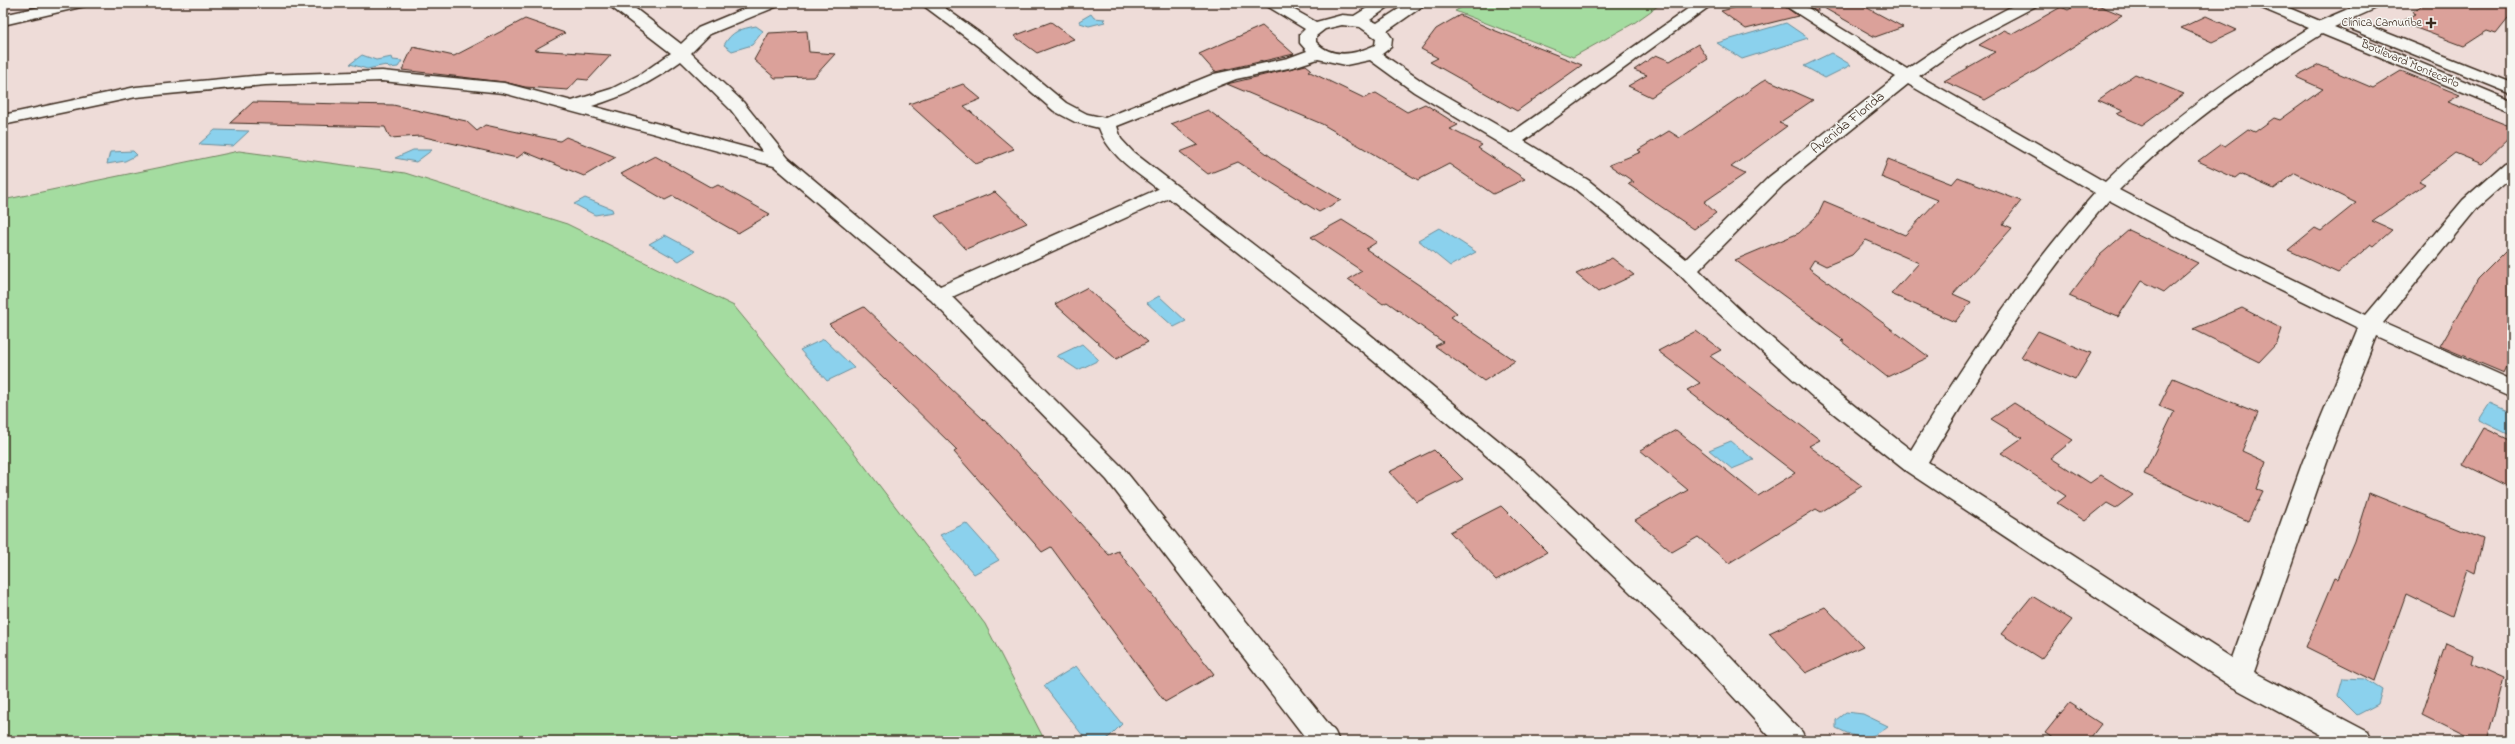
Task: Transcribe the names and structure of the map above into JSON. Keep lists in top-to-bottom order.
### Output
{
  "streets": {
    "street": ["Boulevard Montecarlo", "Avenida Florida"]
  },
  "places": {
    "health": ["Clínica Camuribe"]
  }
}
